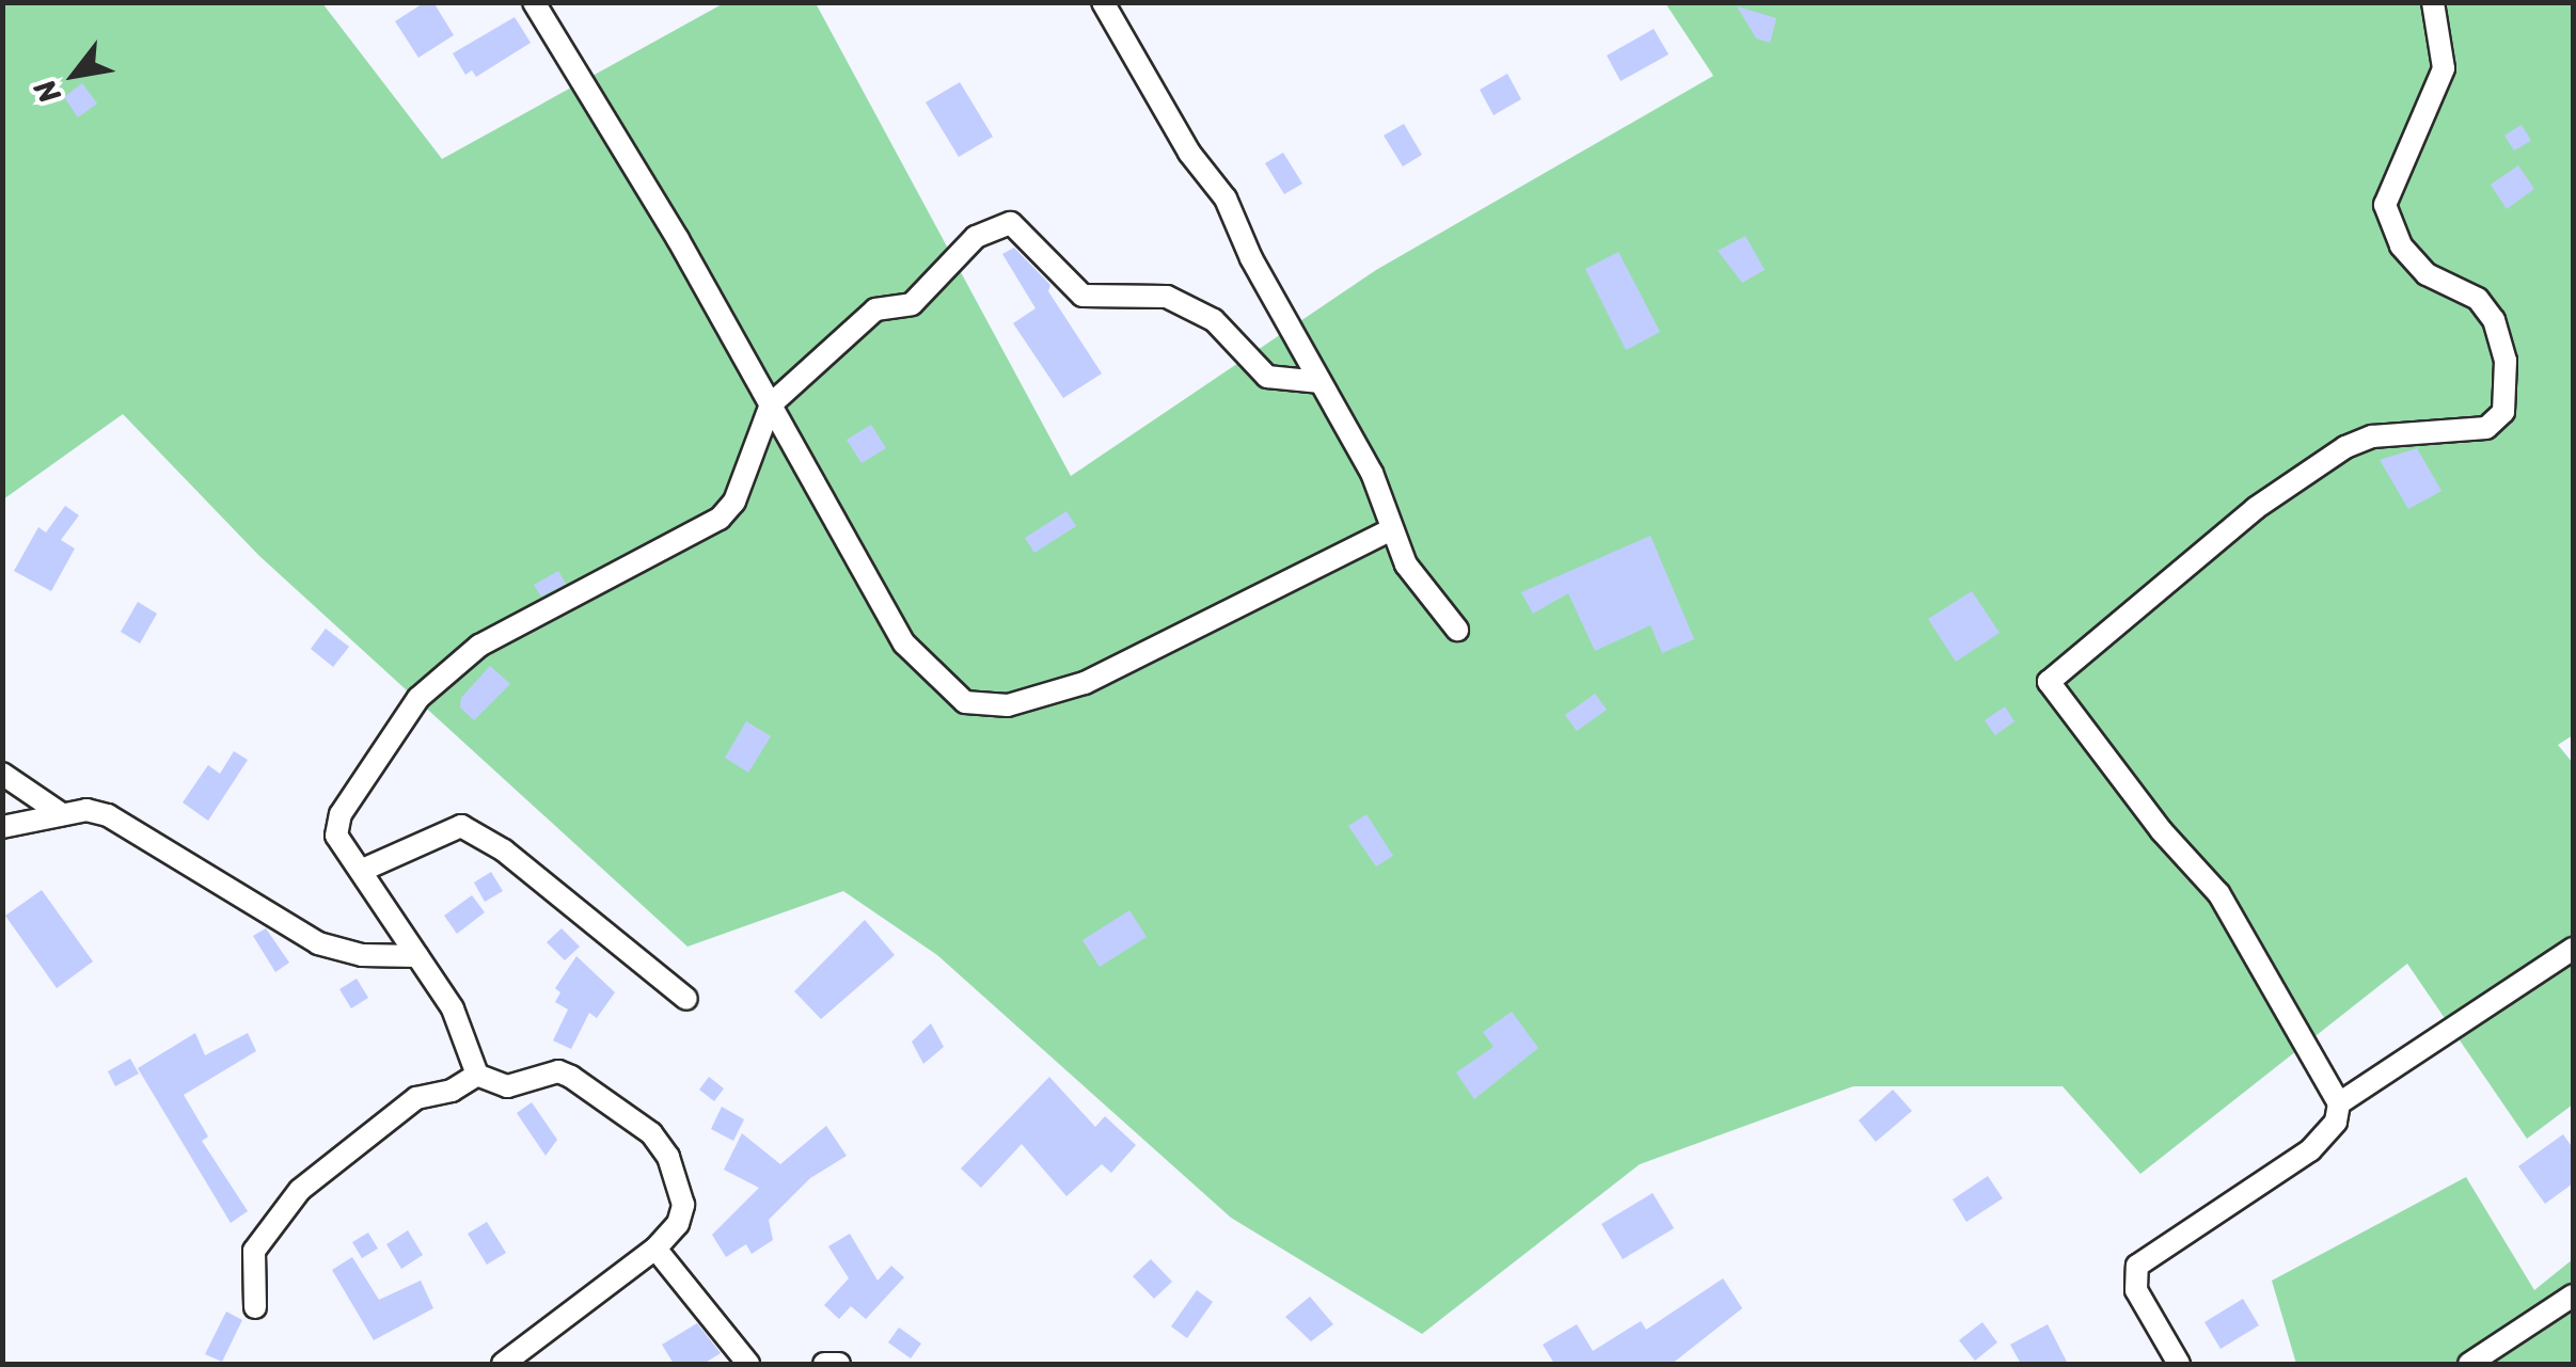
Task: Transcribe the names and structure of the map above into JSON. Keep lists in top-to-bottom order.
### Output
{
  "north": "bottom left"
}
